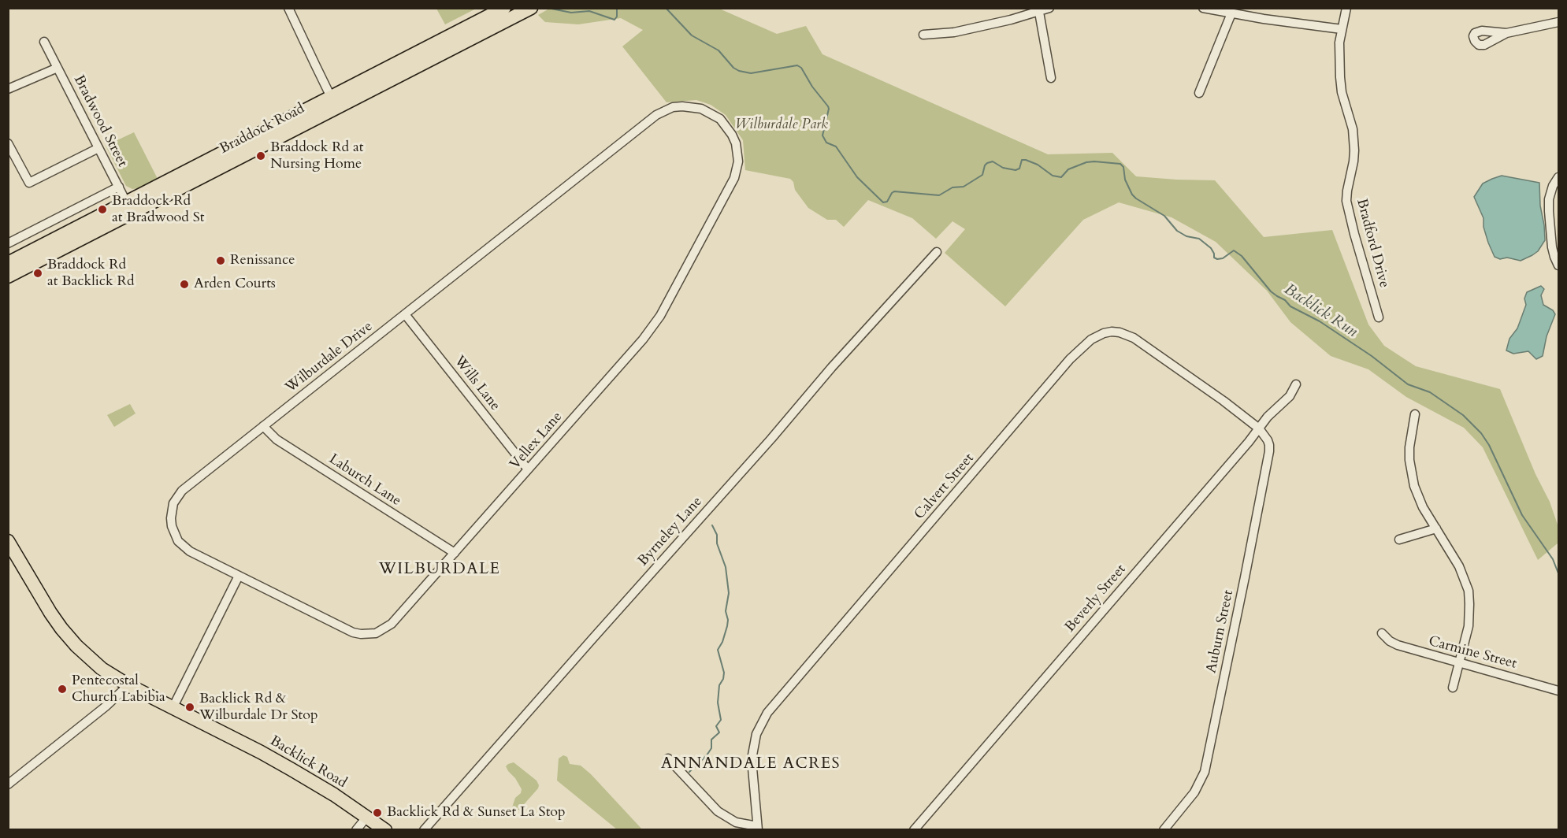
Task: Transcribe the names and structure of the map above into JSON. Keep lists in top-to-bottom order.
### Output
{
  "streets": {
    "main road": ["Braddock Road", "Backlick Road"],
    "street": [
      "Bradwood Street",
      "Bradford Drive",
      "Wilburdale Drive",
      "Wills Lane",
      "Vellex Lane",
      "Laburch Lane",
      "Calvert Street",
      "Byrneley Lane",
      "Beverly Street",
      "Auburn Street",
      "Carmine Street"
    ]
  },
  "crossings": [
    ["Bradwood Street", "Braddock Road"],
    ["Wilburdale Drive", "Wills Lane"],
    ["Wilburdale Drive", "Vellex Lane"],
    ["Wilburdale Drive", "Laburch Lane"],
    ["Wills Lane", "Vellex Lane"],
    ["Vellex Lane", "Laburch Lane"],
    ["Calvert Street", "Beverly Street"],
    ["Calvert Street", "Auburn Street"],
    ["Beverly Street", "Auburn Street"]
  ],
  "districts": ["WILBURDALE", "ANNANDALE ACRES"],
  "water": ["Backlick Run"],
  "parks": ["Wilburdale Park"],
  "places": [
    "Braddock Rd at Nursing Home",
    "Braddock Rd at Bradwood St",
    "Renissance",
    "Braddock Rd at Backlick Rd",
    "Arden Courts",
    "Pentecostal Church Labibia",
    "Backlick Rd & Wilburdale Dr Stop",
    "Backlick Rd & Sunset La Stop"
  ]
}
